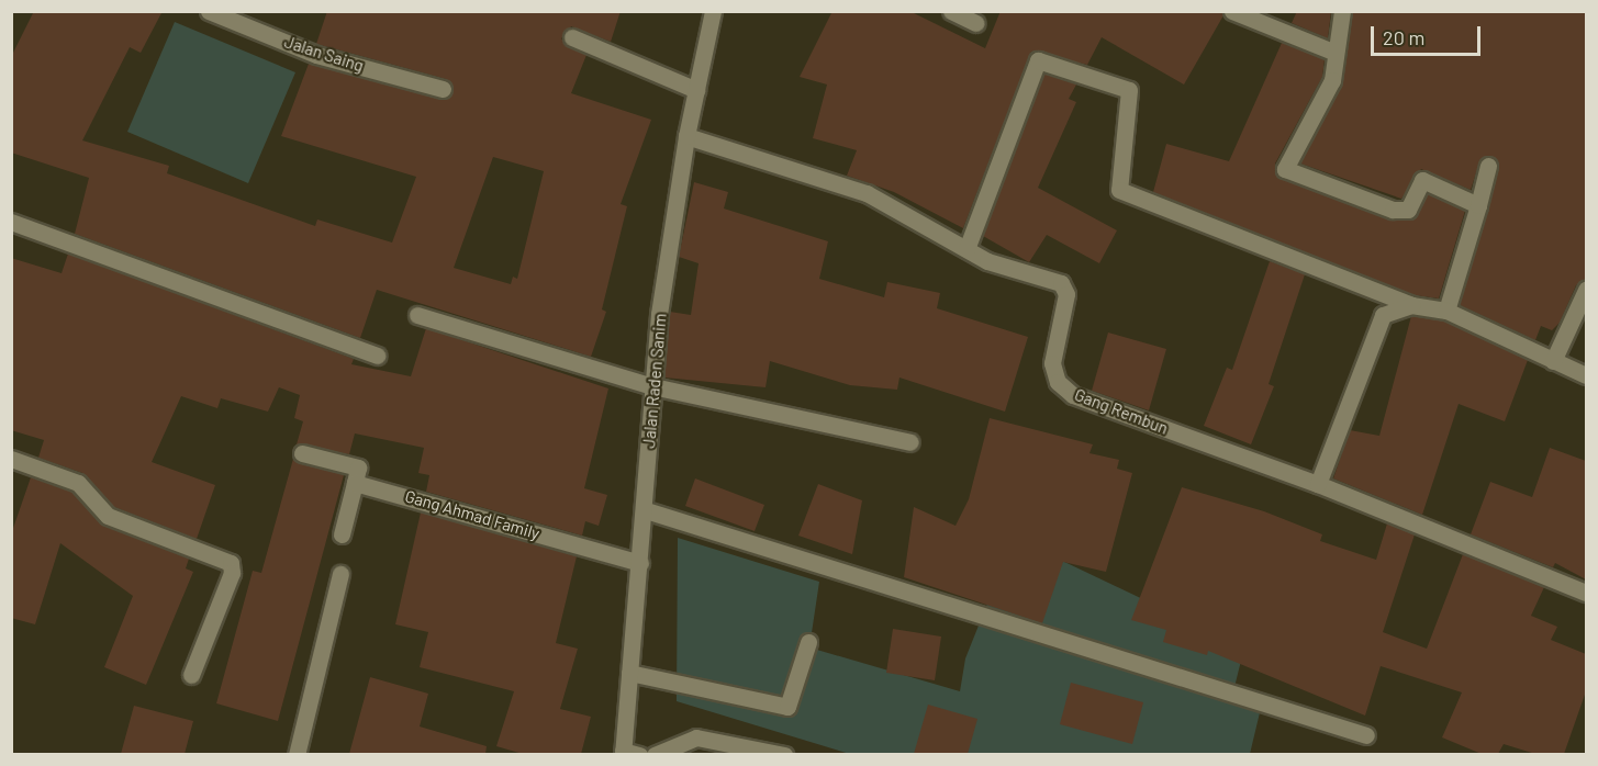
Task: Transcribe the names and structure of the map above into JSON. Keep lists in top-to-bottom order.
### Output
{
  "streets": {
    "street": [
      "Jalan Saing",
      "Jalan Raden Sanim",
      "Gang Rembun",
      "Gang Ahmad Family"
    ]
  },
  "crossings": [
    ["Jalan Raden Sanim", "Gang Rembun"],
    ["Jalan Raden Sanim", "Gang Ahmad Family"]
  ],
  "scale_bar": "20 m"
}
